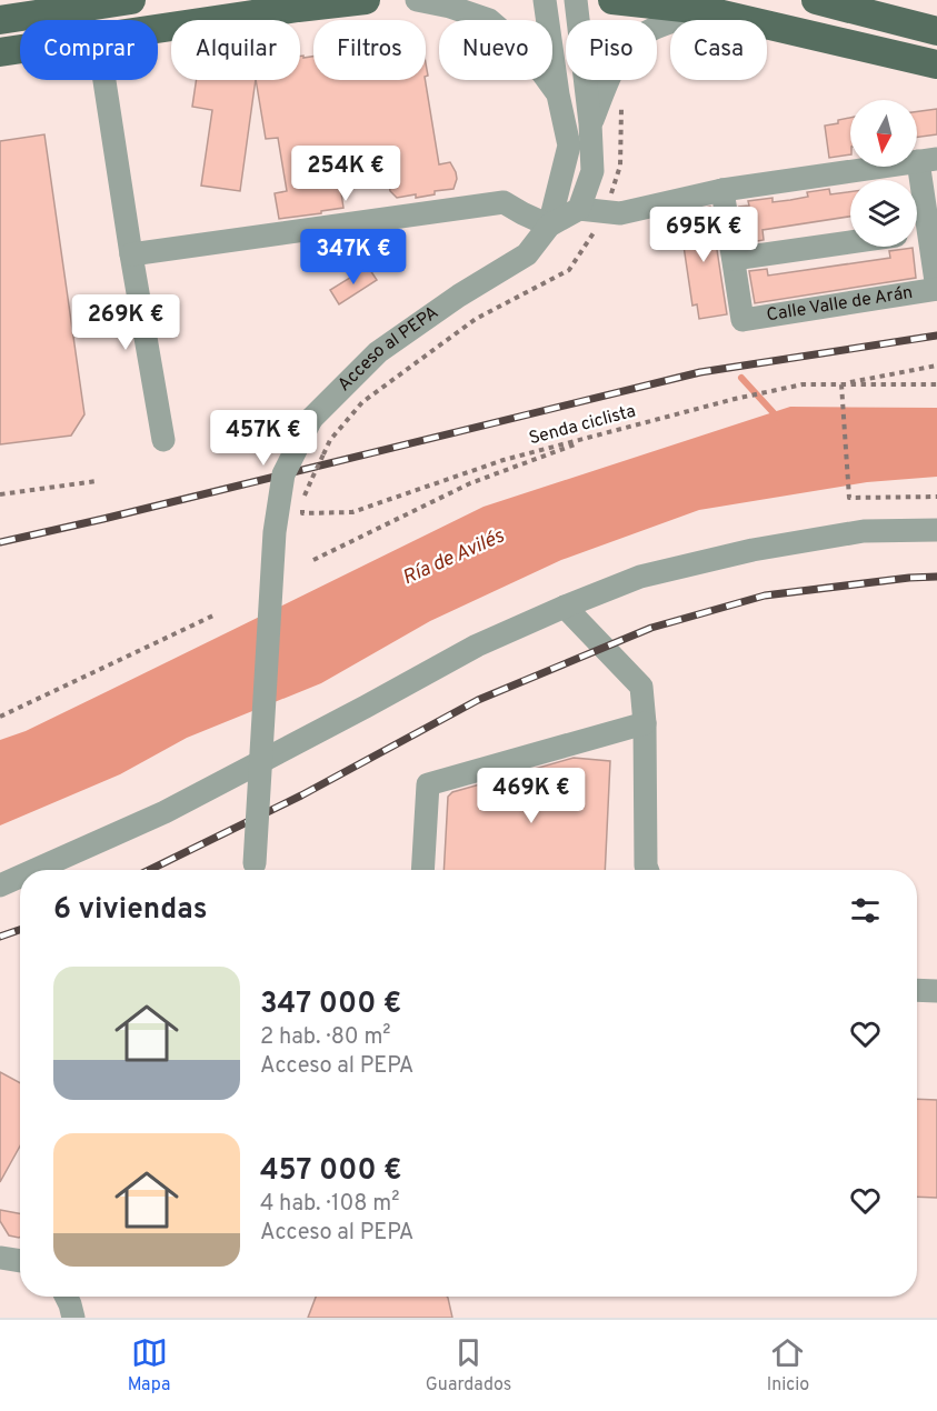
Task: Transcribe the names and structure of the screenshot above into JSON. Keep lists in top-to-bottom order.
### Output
{
  "streets": {
    "street": ["Calle Valle de Arán", "Acceso al PEPA"],
    "path": ["Senda ciclista"]
  },
  "crossings": [
    ["Calle Valle de Arán", "Acceso al PEPA"]
  ],
  "water": ["Ría de Avilés"],
  "north": "bottom",
  "page": {
    "chip": [
      "Comprar",
      "Alquilar",
      "Filtros",
      "Nuevo",
      "Piso",
      "Casa"
    ],
    "price": [
      "254K €",
      "695K €",
      "347K €",
      "269K €",
      "457K €",
      "469K €"
    ],
    "heading": "6 viviendas",
    "list": [
      {
        "name": "347 000 €",
        "note": "2 hab. · 80 m² · Acceso al PEPA"
      },
      {
        "name": "457 000 €",
        "note": "4 hab. · 108 m² · Acceso al PEPA"
      }
    ],
    "tabs": ["Mapa", "Guardados", "Inicio"]
  }
}
